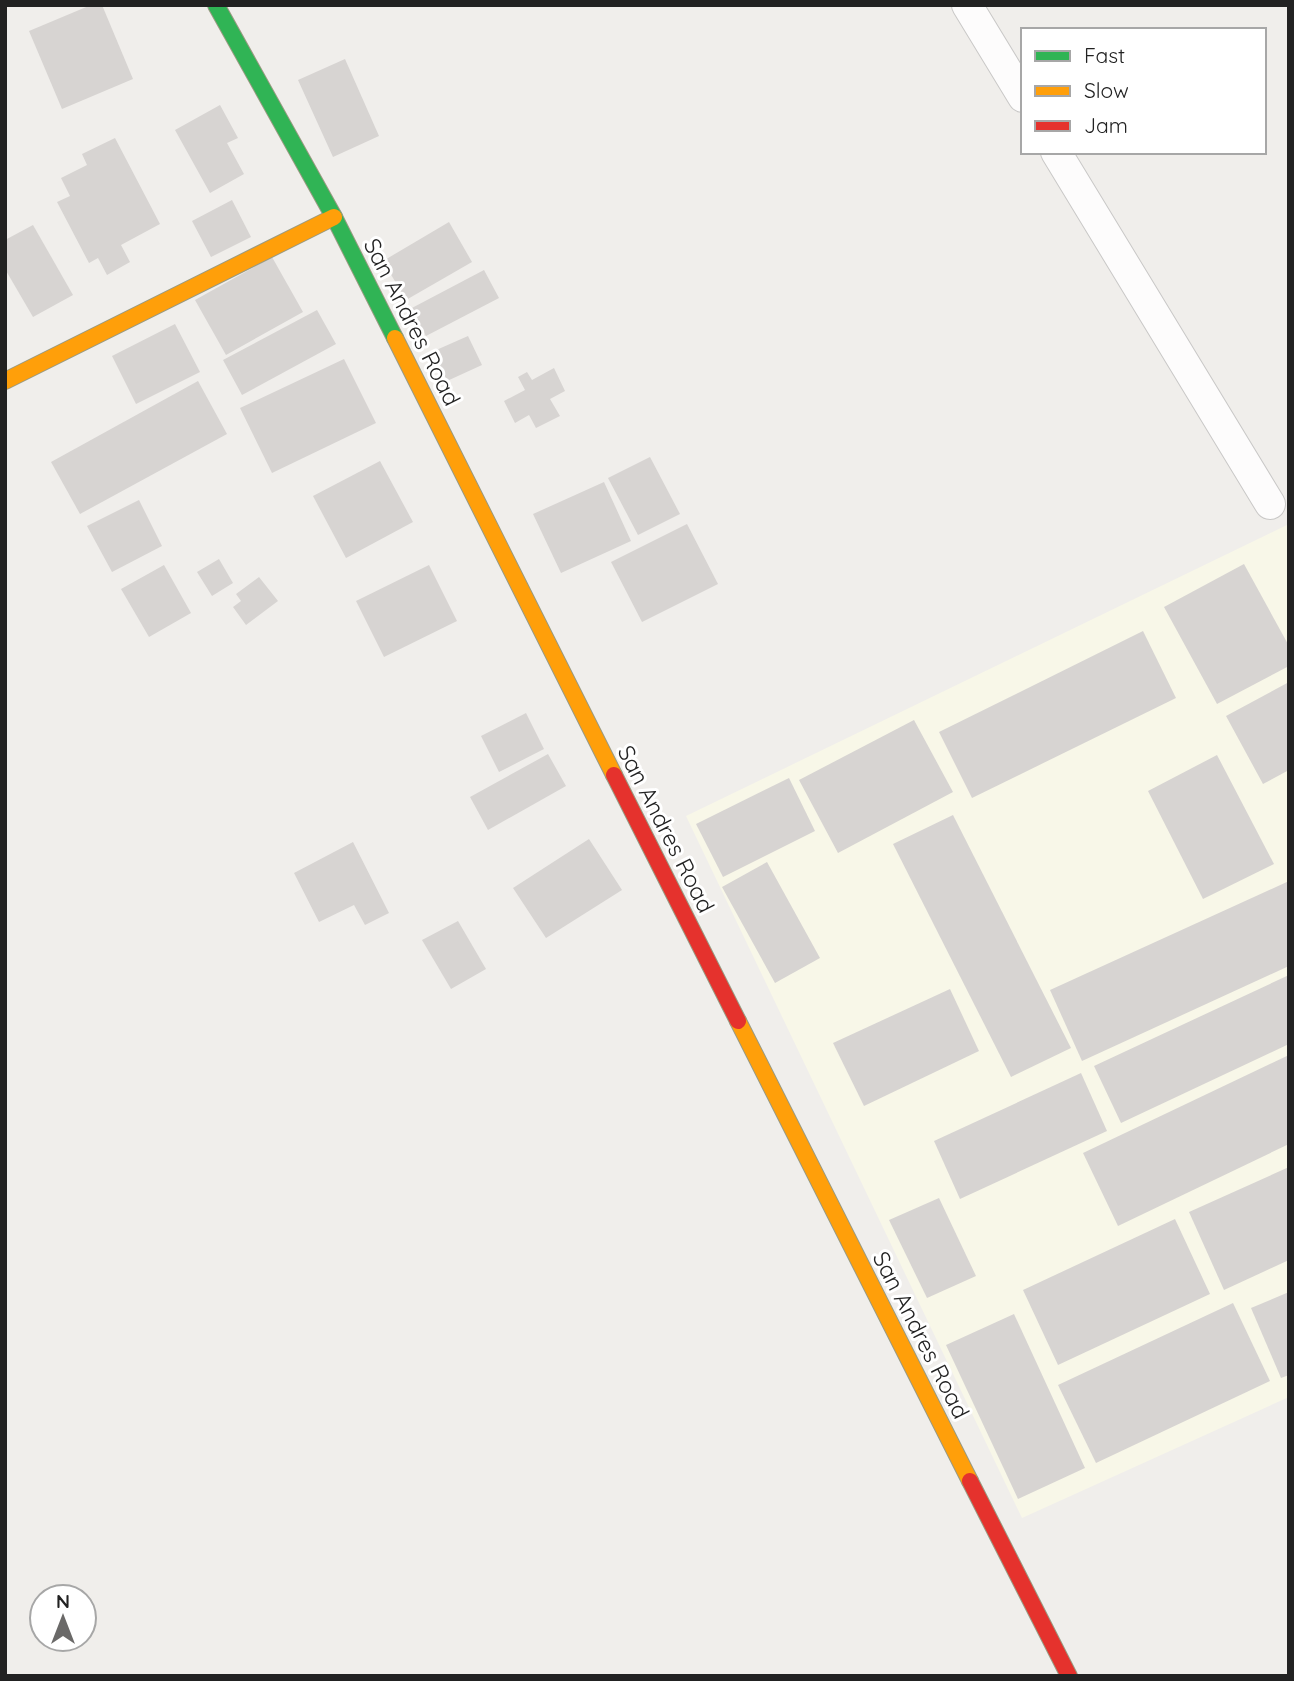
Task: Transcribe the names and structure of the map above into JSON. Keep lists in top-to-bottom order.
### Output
{
  "streets": {
    "main road": ["San Andres Road"]
  },
  "legend": ["Fast", "Slow", "Jam"],
  "north": "top"
}
